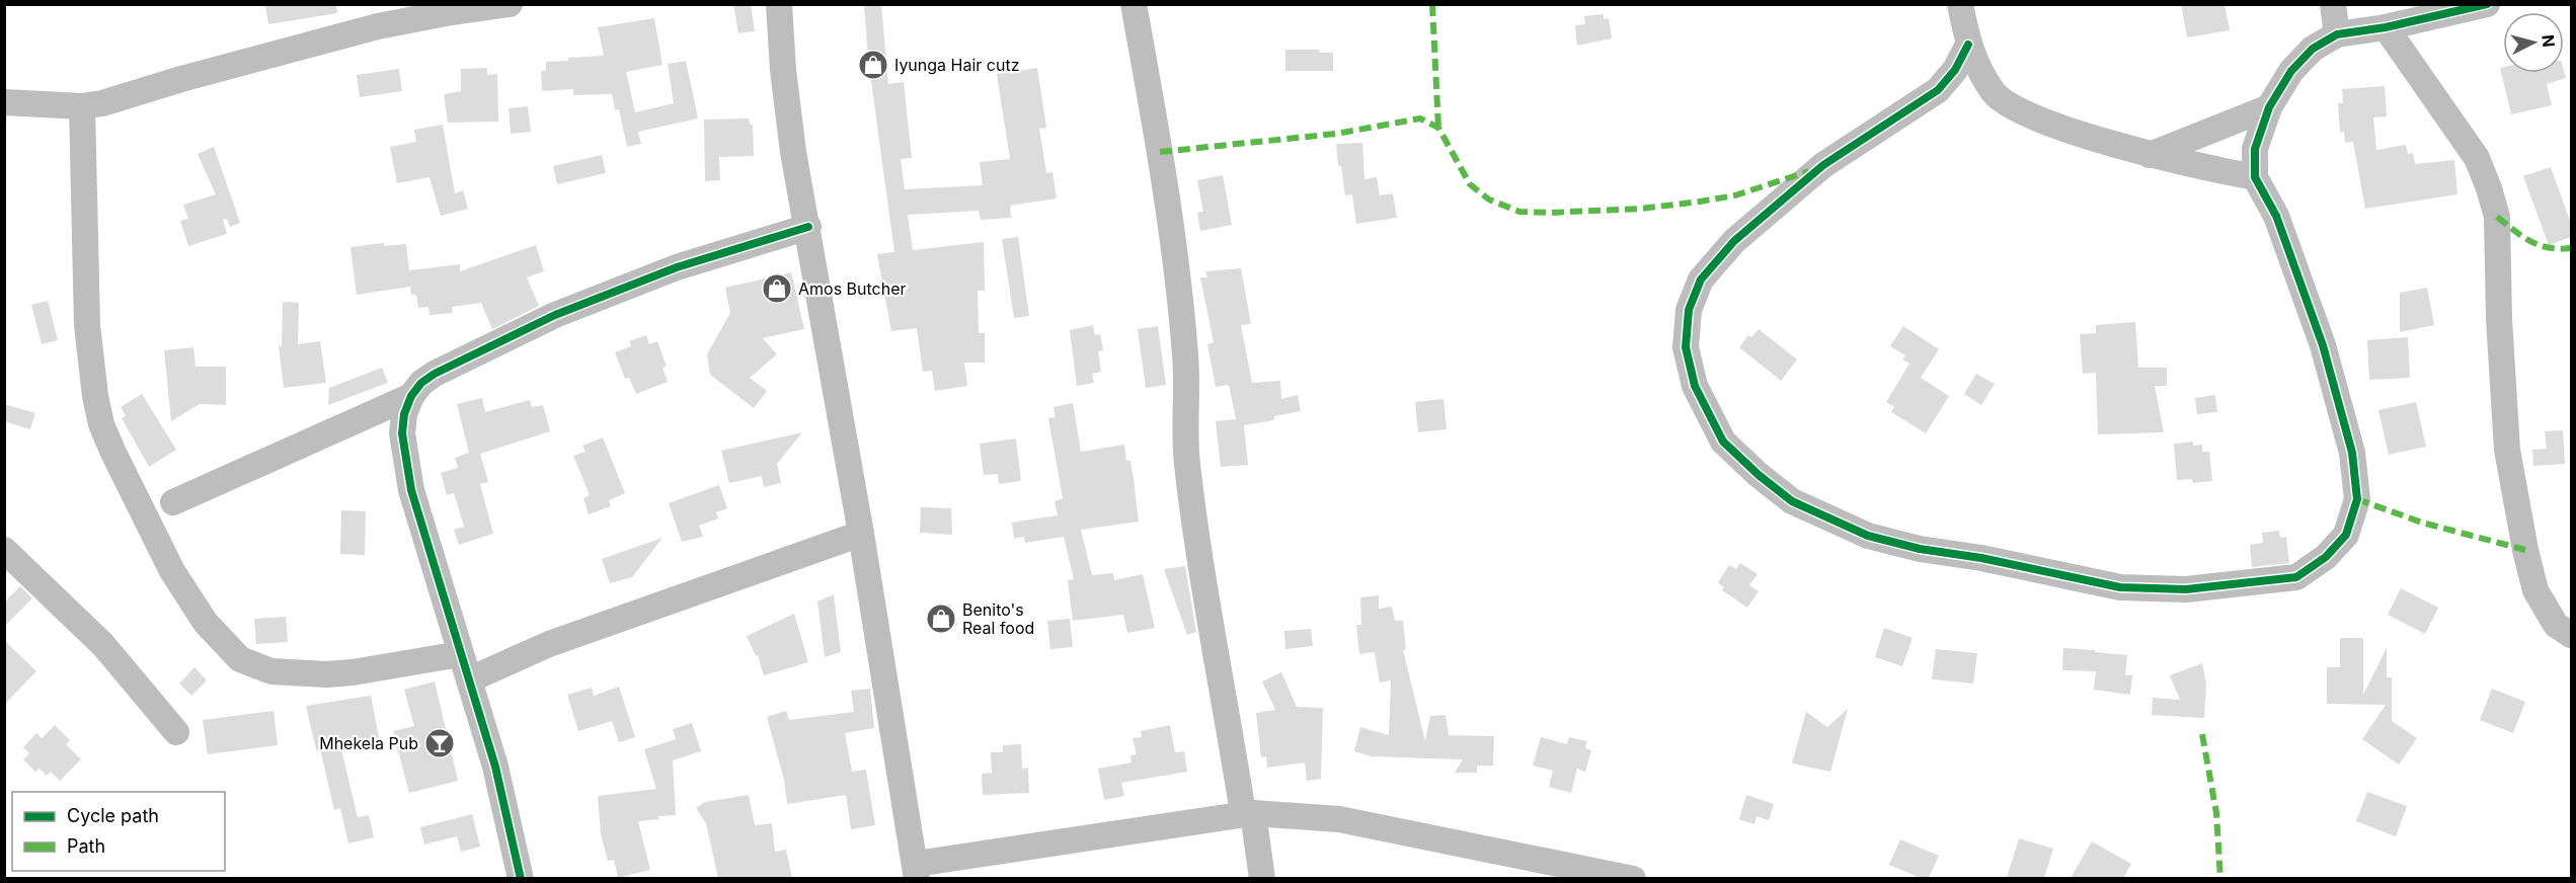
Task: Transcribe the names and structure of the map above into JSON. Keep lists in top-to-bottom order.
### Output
{
  "places": {
    "shop": ["Iyunga Hair cutz", "Amos Butcher", "Benito's Real food"],
    "bar": ["Mhekela Pub"]
  },
  "legend": ["Cycle path", "Path"],
  "north": "right"
}
